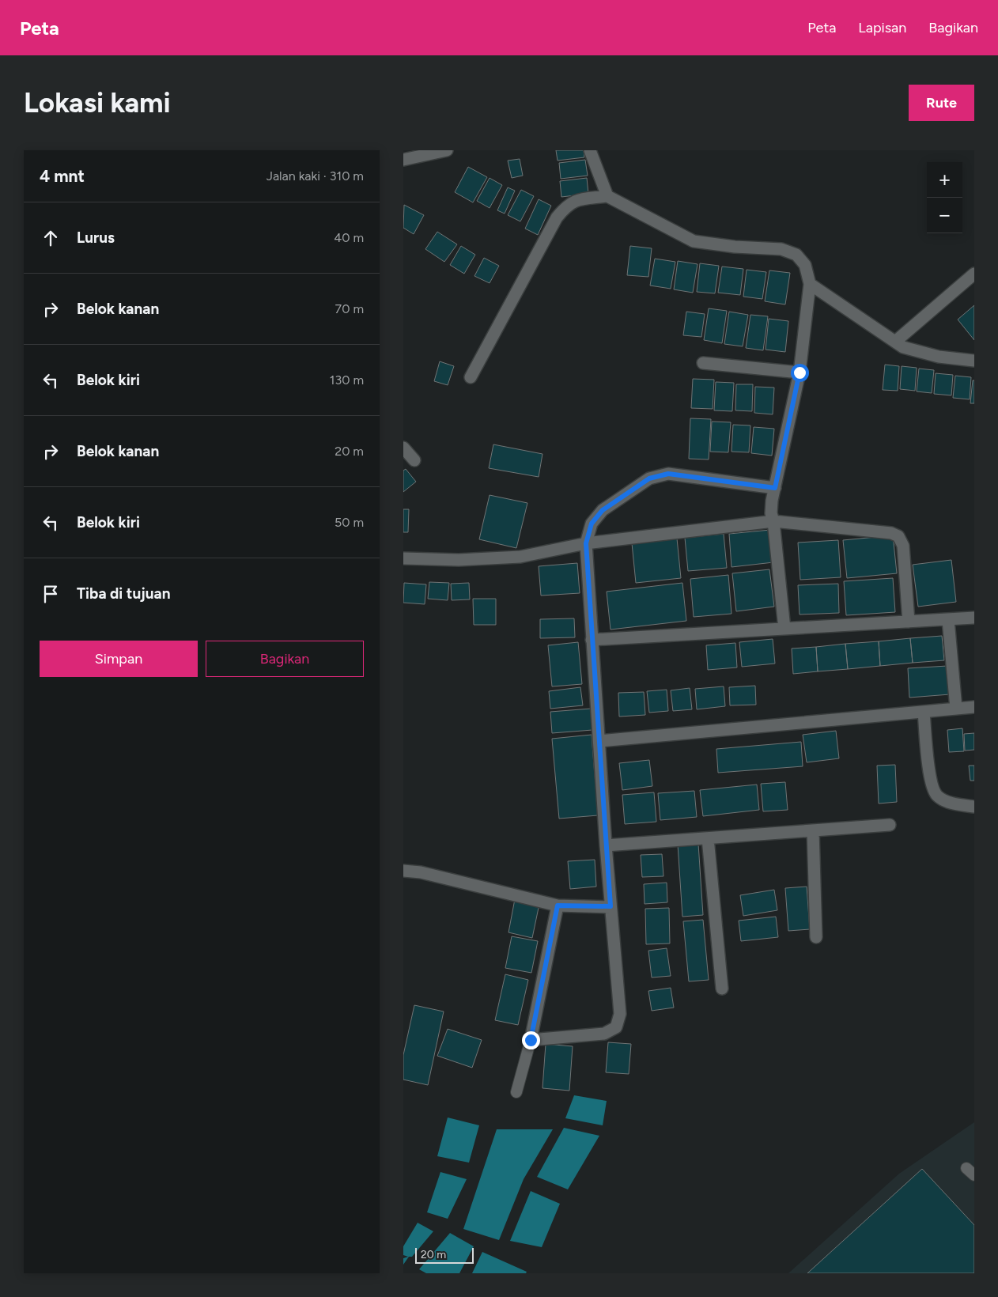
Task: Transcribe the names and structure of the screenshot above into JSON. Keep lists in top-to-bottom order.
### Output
{
  "scale_bar": "20 m",
  "page": {
    "header": "Peta",
    "nav": ["Peta", "Lapisan", "Bagikan"],
    "buttons": [
      "Rute",
      ["Simpan", "Bagikan"]
    ],
    "title": "Lokasi kami",
    "heading": ["4 mnt", "Jalan kaki · 310 m"],
    "map_buttons": ["+", "−"],
    "list": [
      ["Lurus", "40 m"],
      ["Belok kanan", "70 m"],
      ["Belok kiri", "130 m"],
      ["Belok kanan", "20 m"],
      ["Belok kiri", "50 m"],
      "Tiba di tujuan"
    ],
    "scale": "20 m"
  }
}
